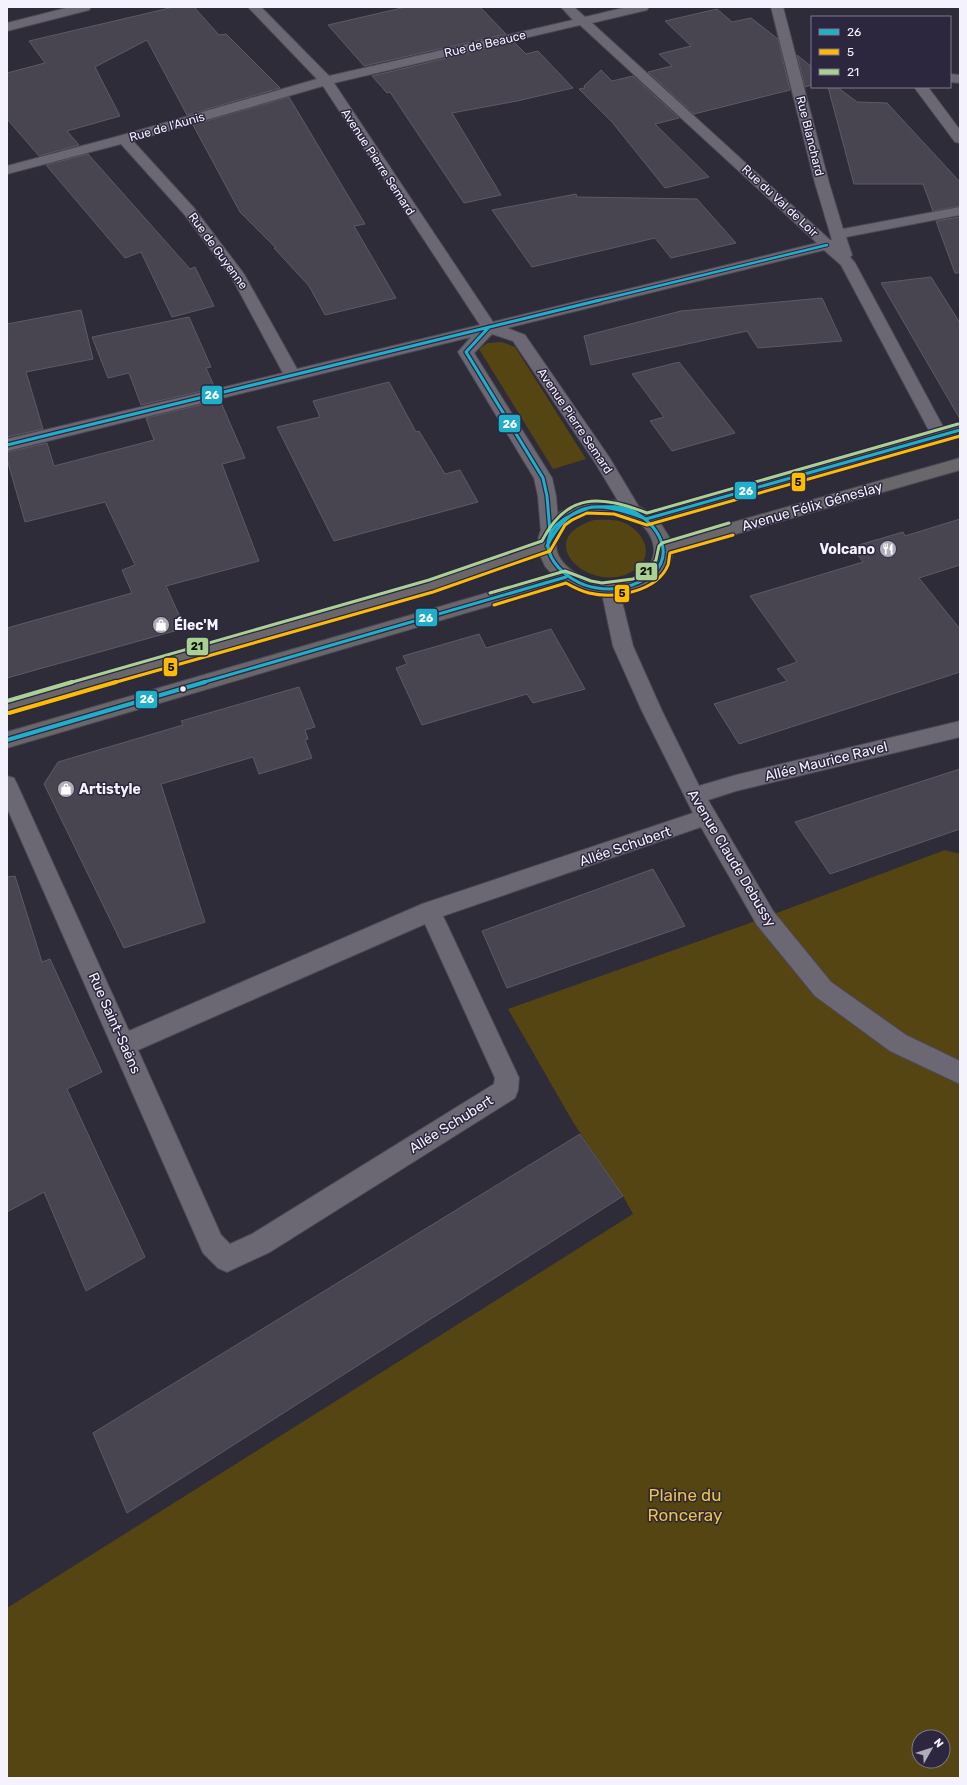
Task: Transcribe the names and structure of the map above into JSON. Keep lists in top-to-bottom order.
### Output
{
  "streets": {
    "main road": ["Avenue Félix Géneslay"],
    "street": [
      "Rue de Beauce",
      "Rue de l'Aunis",
      "Rue Blanchard",
      "Avenue Pierre Semard",
      "Rue du Val de Loir",
      "Rue de Guyenne",
      "Allée Maurice Ravel",
      "Allée Schubert",
      "Avenue Claude Debussy",
      "Rue Saint-Saëns"
    ]
  },
  "crossings": [
    ["Rue de Beauce", "Rue de l'Aunis"],
    ["Rue de Beauce", "Avenue Pierre Semard"],
    ["Rue de Beauce", "Rue du Val de Loir"],
    ["Rue de l'Aunis", "Avenue Pierre Semard"],
    ["Rue de l'Aunis", "Rue de Guyenne"],
    ["Rue Blanchard", "Rue du Val de Loir"],
    ["Avenue Pierre Semard", "Avenue Félix Géneslay"],
    ["Avenue Pierre Semard", "Avenue Claude Debussy"],
    ["Avenue Félix Géneslay", "Avenue Claude Debussy"],
    ["Allée Maurice Ravel", "Avenue Claude Debussy"],
    ["Allée Schubert", "Avenue Claude Debussy"],
    ["Allée Schubert", "Rue Saint-Saëns"]
  ],
  "parks": ["Plaine du Ronceray"],
  "places": {
    "restaurant": ["Volcano"],
    "shop": ["Élec'M", "Artistyle"]
  },
  "lines": ["transit line 26", "transit line 21", "transit line 5"],
  "legend": ["26", "5", "21"],
  "north": "top right"
}
